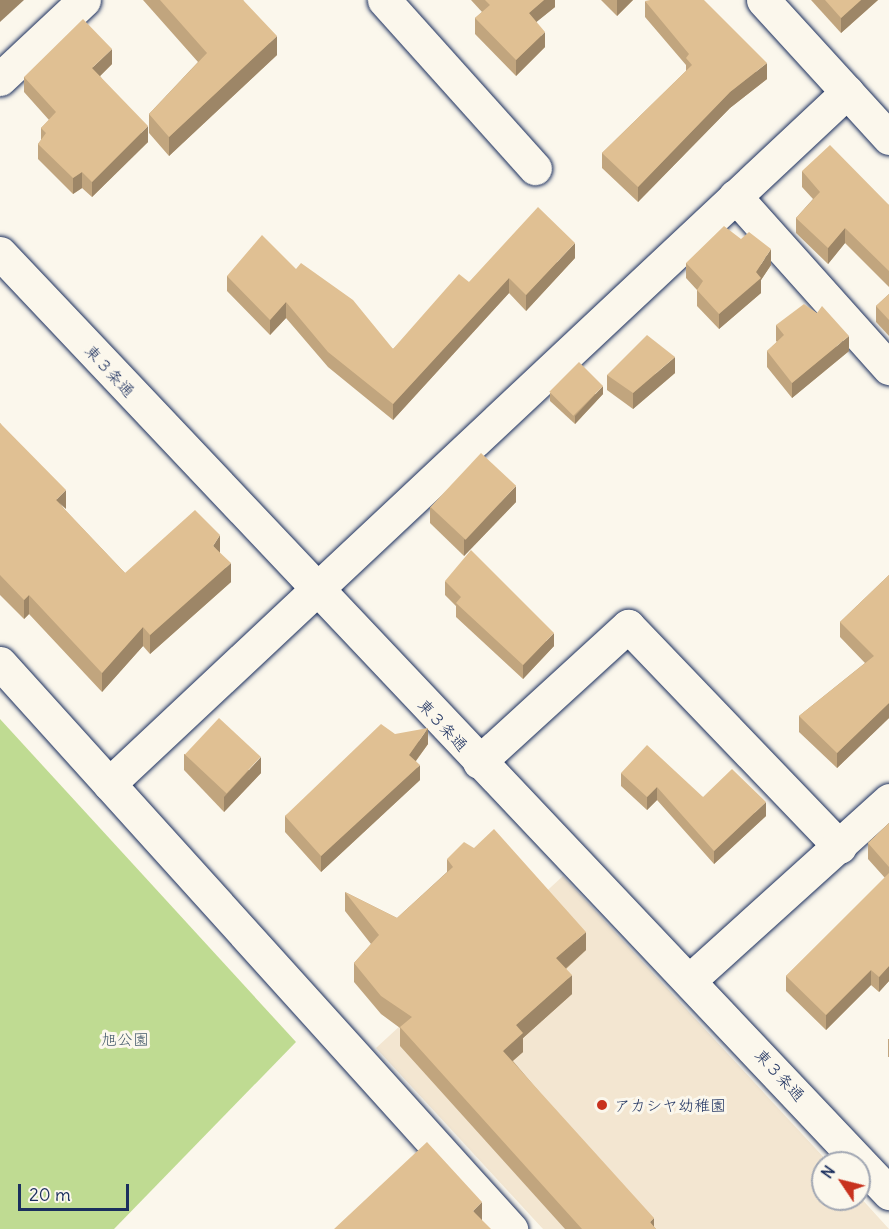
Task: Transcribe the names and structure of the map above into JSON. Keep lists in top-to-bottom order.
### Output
{
  "streets": {
    "street": ["東３条通"]
  },
  "parks": ["旭公園"],
  "places": ["アカシヤ幼稚園"],
  "scale_bar": "20 m",
  "north": "top left"
}
